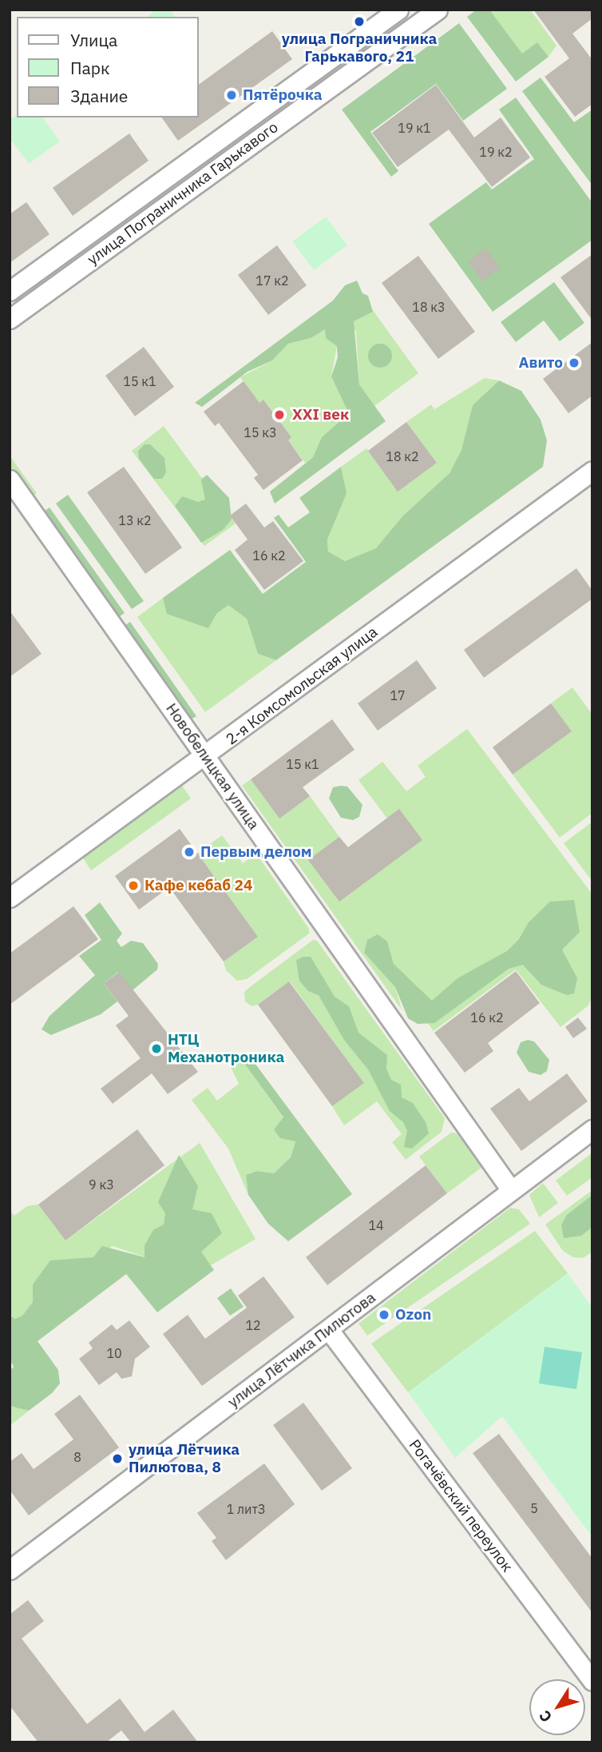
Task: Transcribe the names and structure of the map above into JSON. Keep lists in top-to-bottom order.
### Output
{
  "streets": {
    "street": [
      "улица Пограничника Гарькавого",
      "2-я Комсомольская улица",
      "Новобелицкая улица",
      "улица Лётчика Пилютова",
      "Рогачёвский переулок"
    ]
  },
  "crossings": [
    ["2-я Комсомольская улица", "Новобелицкая улица"],
    ["Новобелицкая улица", "улица Лётчика Пилютова"],
    ["улица Лётчика Пилютова", "Рогачёвский переулок"]
  ],
  "places": [
    "улица Пограничника Гарькавого, 21",
    "Пятёрочка",
    "Авито",
    "XXI век",
    "Первым делом",
    "Кафе кебаб 24",
    "НТЦ Механотроника",
    "Ozon",
    "улица Лётчика Пилютова, 8"
  ],
  "house_numbers": [
    "19 к1",
    "19 к2",
    "17 к2",
    "18 к3",
    "15 к1",
    "15 к3",
    "18 к2",
    "13 к2",
    "16 к2",
    "17",
    "15 к1",
    "16 к2",
    "9 к3",
    "14",
    "12",
    "10",
    "8",
    "5",
    "1 литЗ"
  ],
  "legend": ["Улица", "Парк", "Здание"],
  "north": "bottom left"
}
